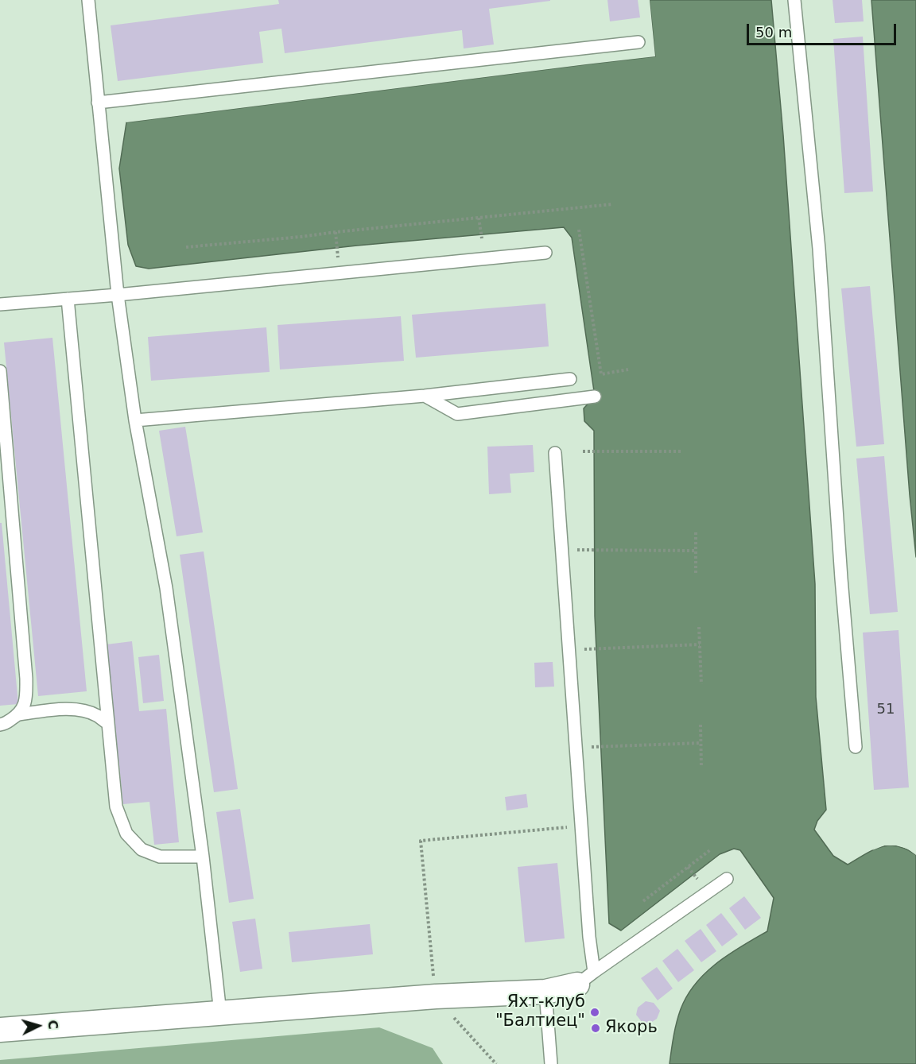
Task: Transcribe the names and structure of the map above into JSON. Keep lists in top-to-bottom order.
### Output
{
  "places": ["Яхт-клуб \"Балтиец\"", "Якорь"],
  "house_numbers": ["51"],
  "scale_bar": "50 m",
  "north": "right"
}
